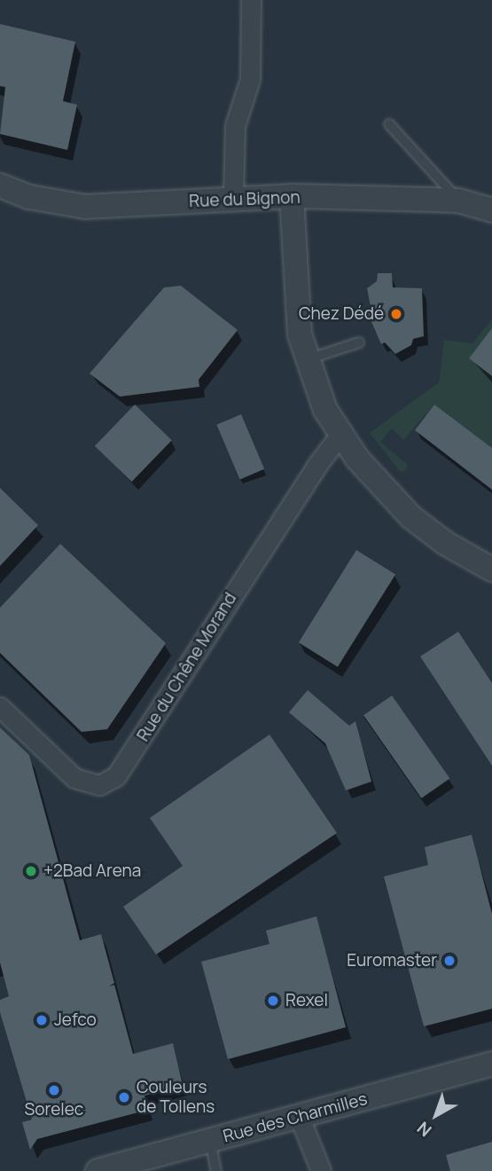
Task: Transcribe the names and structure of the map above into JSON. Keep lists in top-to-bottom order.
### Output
{
  "streets": {
    "street": ["Rue du Bignon", "Rue du Chêne Morand", "Rue des Charmilles"]
  },
  "places": [
    "Chez Dédé",
    "+2Bad Arena",
    "Euromaster",
    "Rexel",
    "Jefco",
    "Sorelec",
    "Couleurs de Tollens"
  ],
  "north": "bottom left"
}
